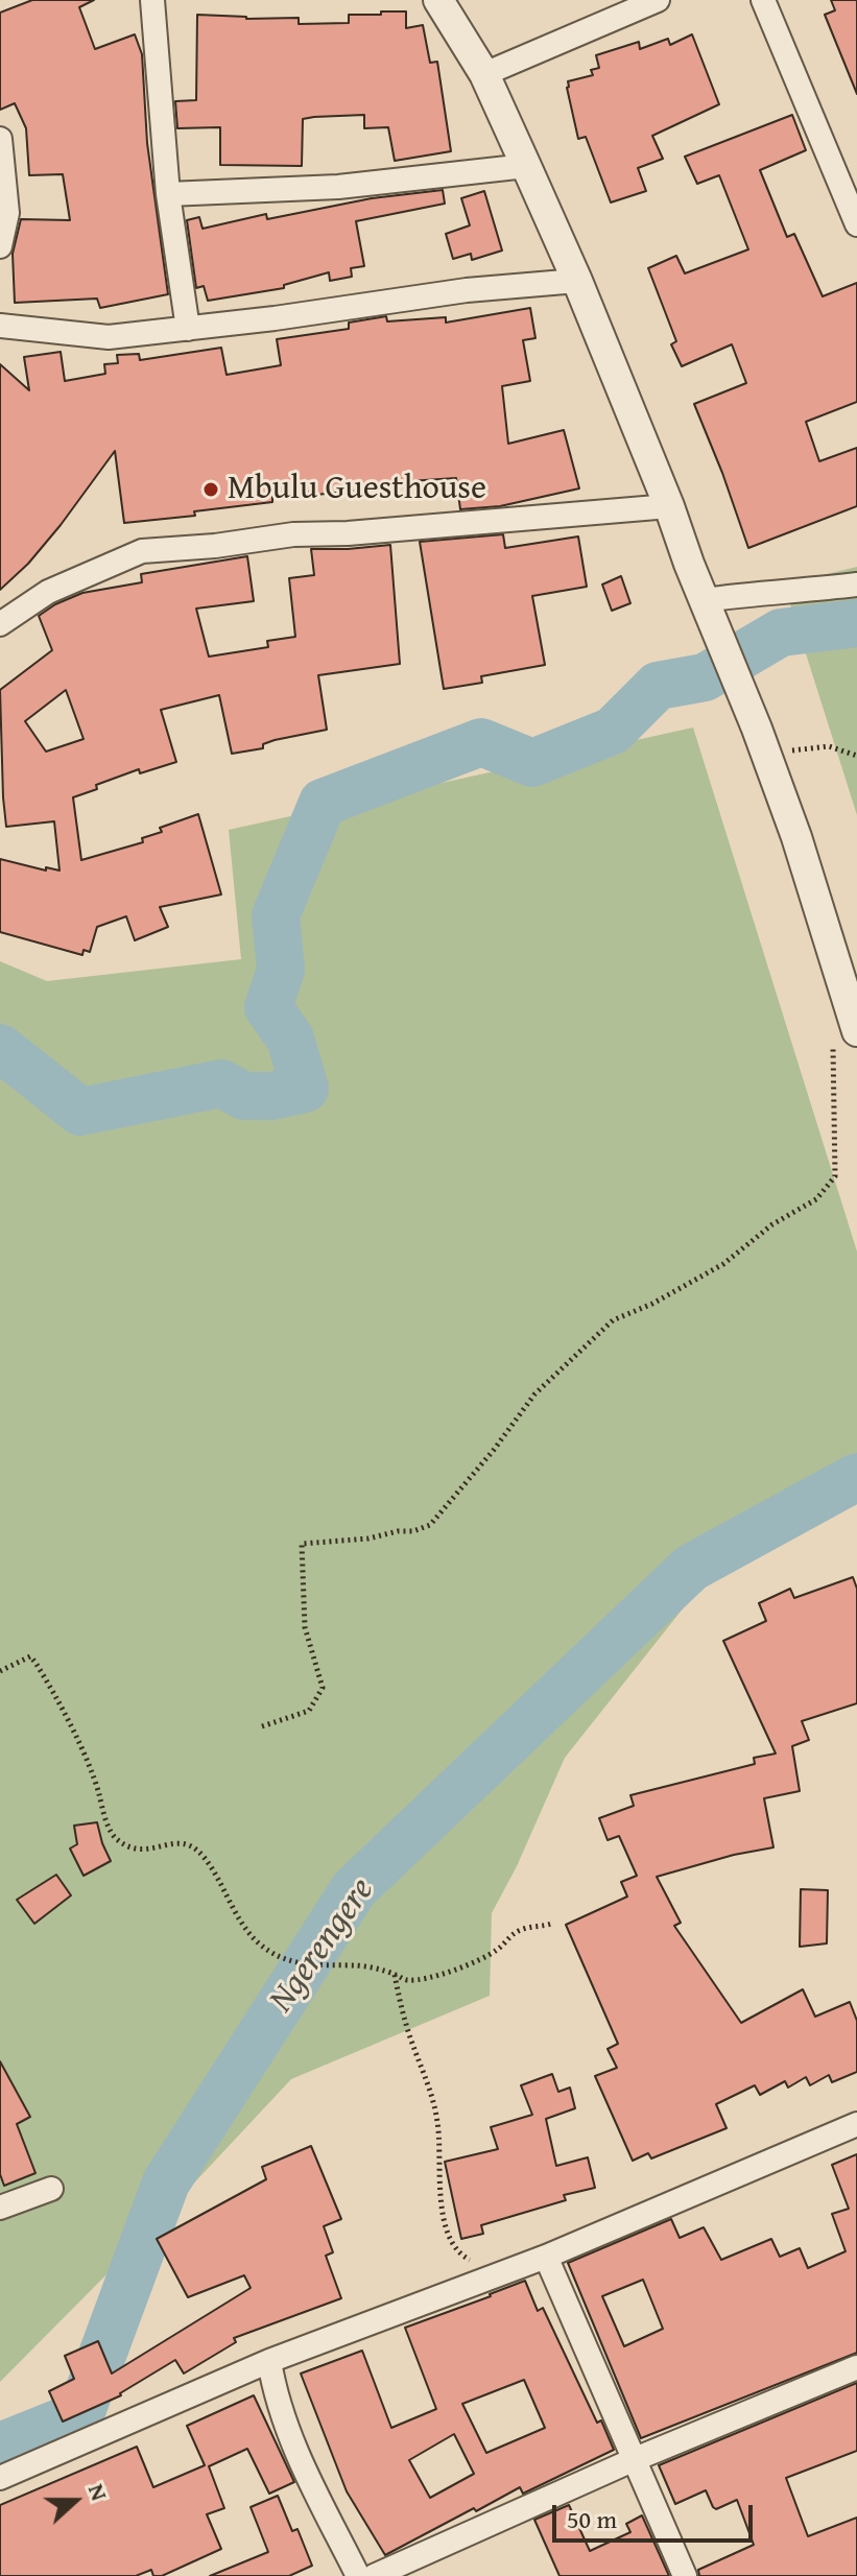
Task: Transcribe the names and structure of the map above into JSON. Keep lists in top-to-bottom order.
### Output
{
  "water": ["Ngerengere"],
  "places": ["Mbulu Guesthouse"],
  "scale_bar": "50 m",
  "north": "right"
}
